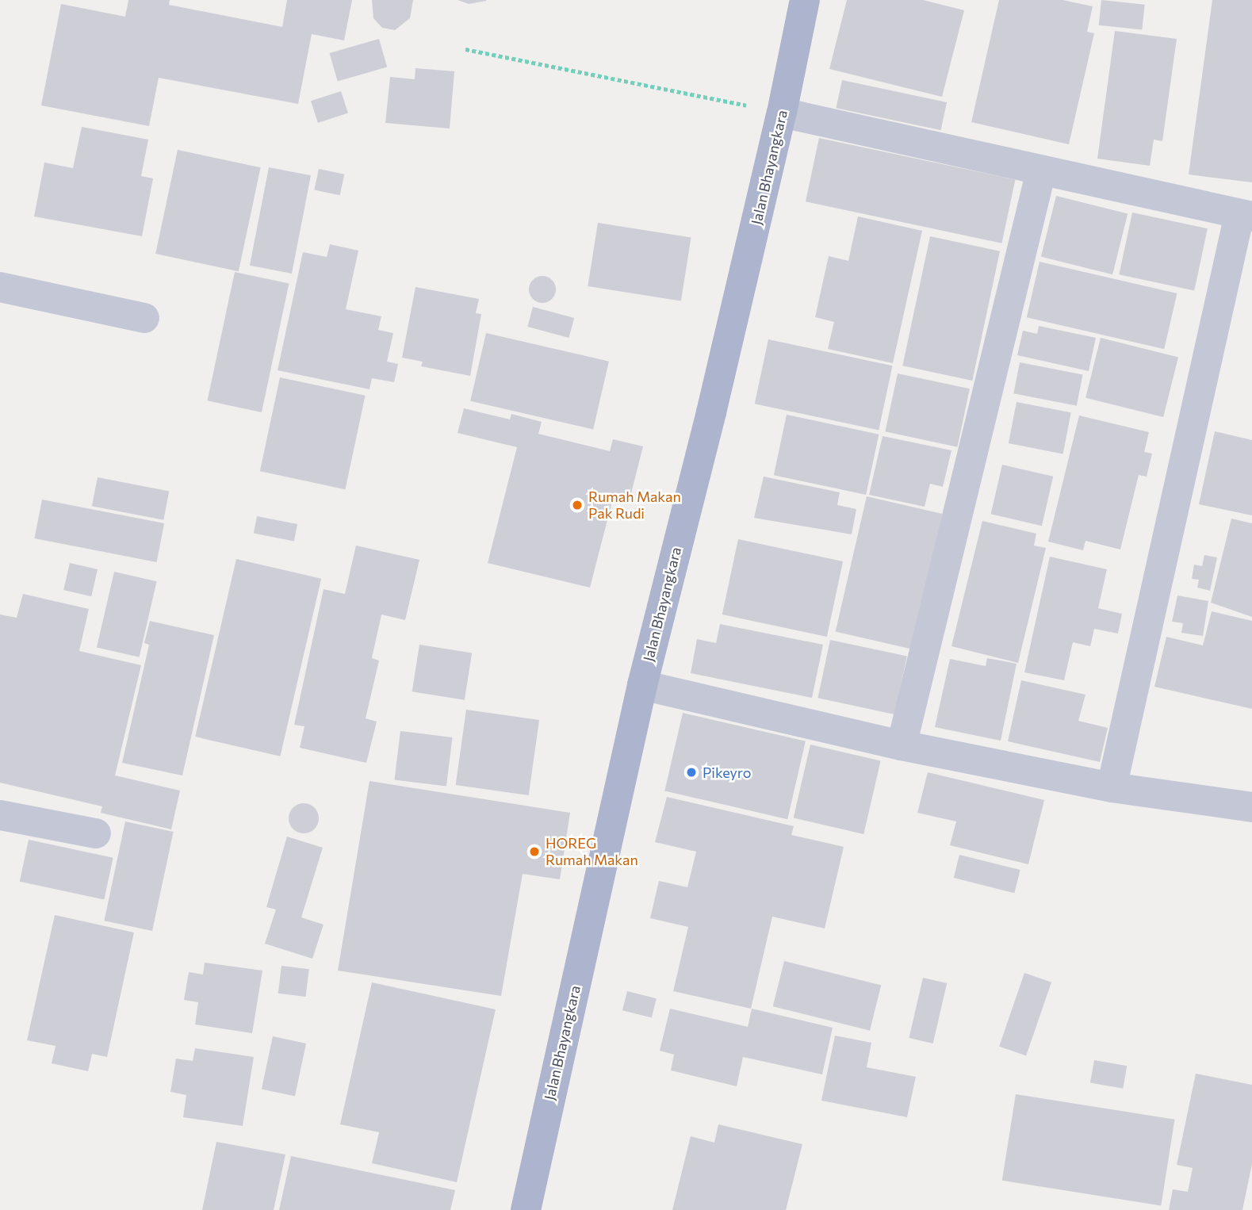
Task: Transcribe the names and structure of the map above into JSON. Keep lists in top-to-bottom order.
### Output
{
  "streets": {
    "main road": ["Jalan Bhayangkara"]
  },
  "places": ["Rumah Makan Pak Rudi", "Pikeyro", "HOREG Rumah Makan"]
}
